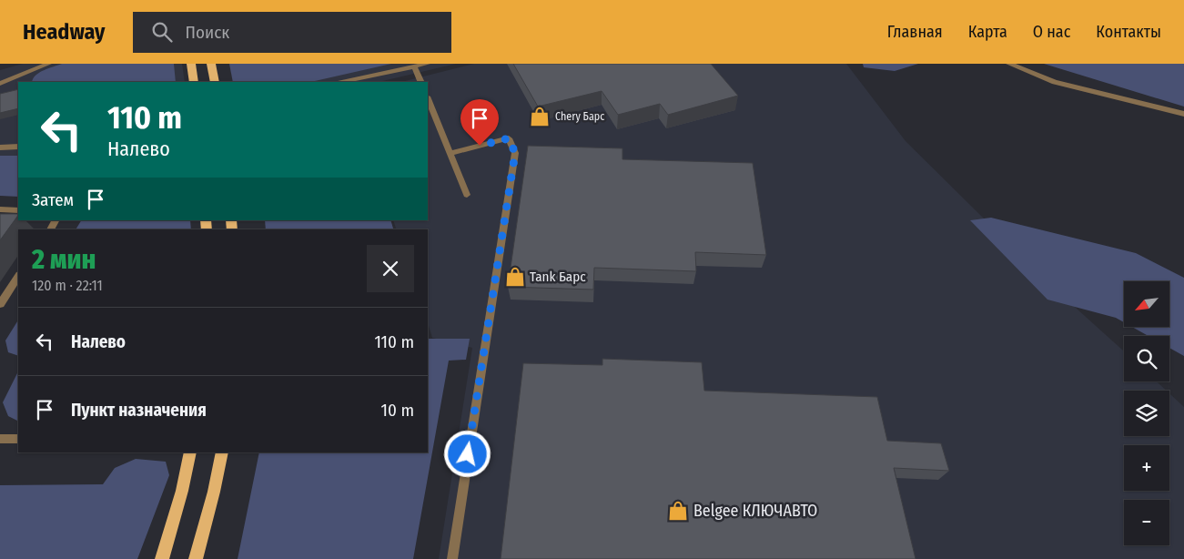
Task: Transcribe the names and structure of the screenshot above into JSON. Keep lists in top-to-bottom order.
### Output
{
  "places": {
    "shop": ["Chery Барс", "Tank Барс", "Belgee КЛЮЧАВТО"]
  },
  "north": "bottom left",
  "page": {
    "header": "Headway",
    "search": "Поиск",
    "nav": [
      "Главная",
      "Карта",
      "О нас",
      "Контакты"
    ],
    "turn": ["110 m", "Налево"],
    "then": "Затем",
    "heading": ["2 мин", "120 m · 22:11"],
    "map_buttons": ["+", "−"],
    "list": [
      {
        "name": "Налево",
        "value": "110 m"
      },
      {
        "name": "Пункт назначения",
        "value": "10 m"
      }
    ]
  }
}
